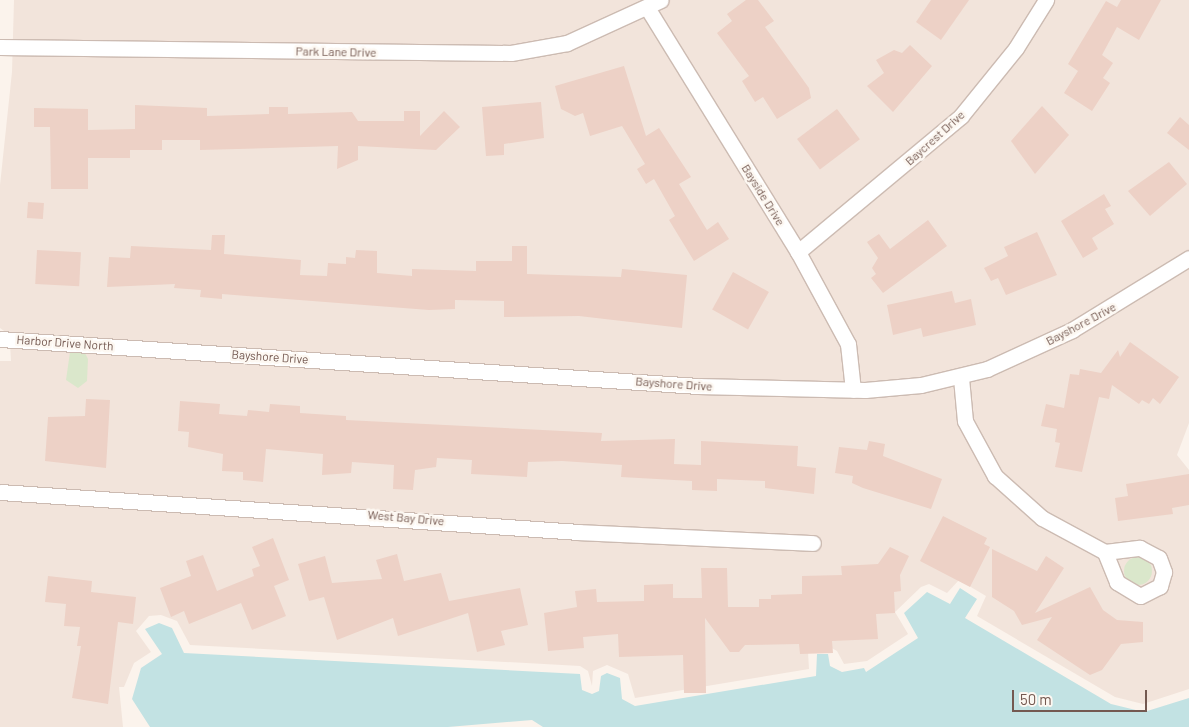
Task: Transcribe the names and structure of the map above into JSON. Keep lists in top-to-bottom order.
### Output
{
  "streets": {
    "street": [
      "Park Lane Drive",
      "Baycrest Drive",
      "Bayside Drive",
      "Bayshore Drive",
      "Harbor Drive North",
      "West Bay Drive"
    ]
  },
  "crossings": [
    ["Park Lane Drive", "Bayside Drive"],
    ["Baycrest Drive", "Bayside Drive"],
    ["Bayside Drive", "Bayshore Drive"],
    ["Bayshore Drive", "Harbor Drive North"]
  ],
  "scale_bar": "50 m"
}
